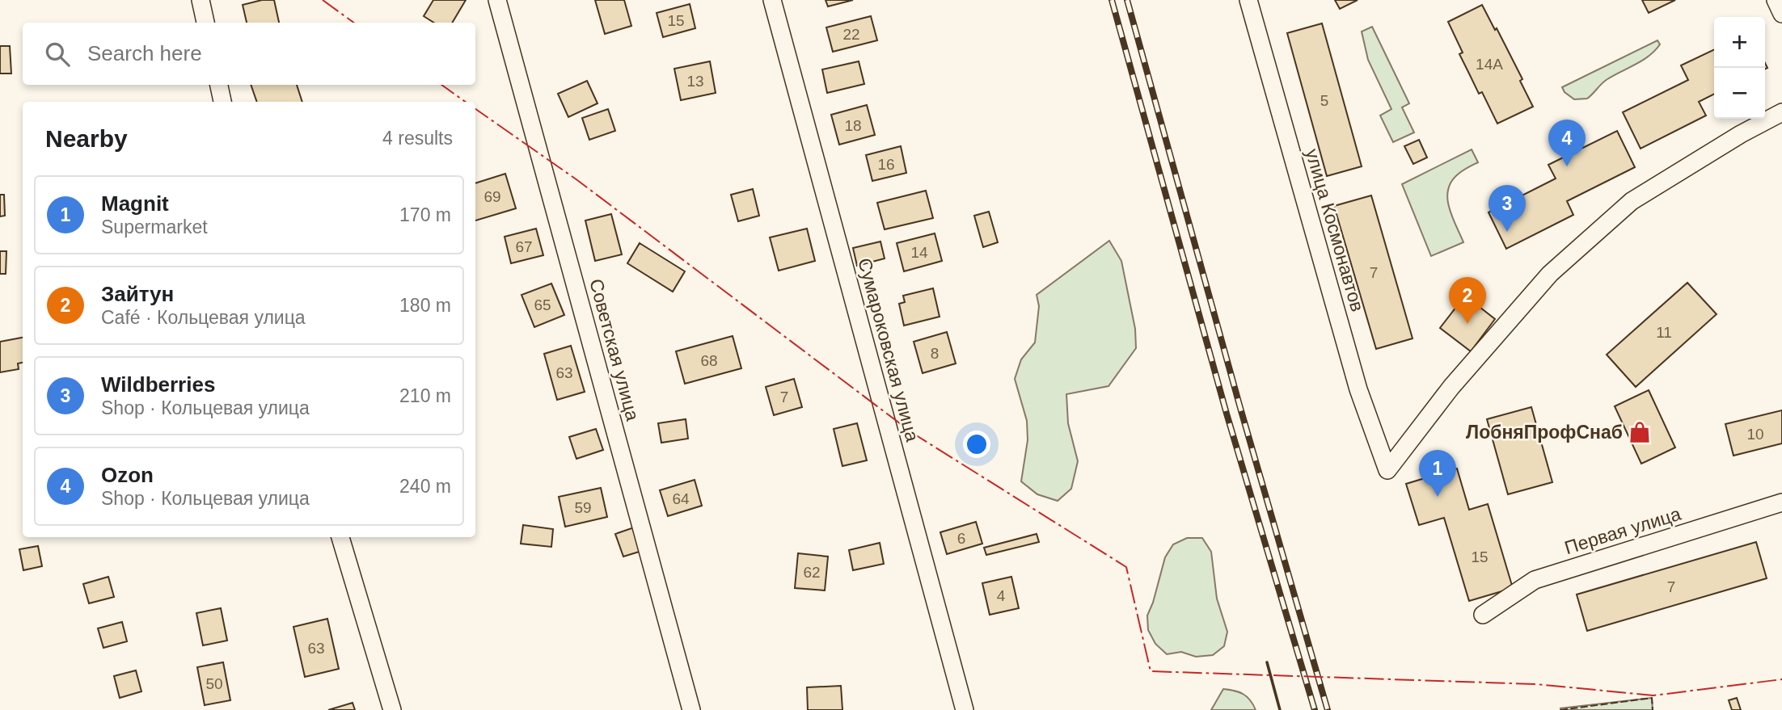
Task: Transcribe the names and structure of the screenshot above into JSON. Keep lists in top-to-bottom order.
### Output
{
  "streets": {
    "street": [
      "улица Космонавтов",
      "Советская улица",
      "Сумароковская улица",
      "Первая улица"
    ]
  },
  "places": {
    "shop": ["ЛобняПрофСнаб"]
  },
  "house_numbers": [
    "15",
    "22",
    "14А",
    "13",
    "5",
    "18",
    "16",
    "69",
    "67",
    "14",
    "7",
    "65",
    "11",
    "8",
    "68",
    "63",
    "7",
    "10",
    "64",
    "59",
    "6",
    "15",
    "62",
    "7",
    "4",
    "63",
    "50"
  ],
  "page": {
    "map_buttons": ["+", "−"],
    "search": "Search here",
    "heading": ["Nearby", "4 results"],
    "pins": [
      "4",
      "3",
      "2",
      "1"
    ],
    "list": [
      {
        "mark": "1",
        "name": "Magnit",
        "note": "Supermarket",
        "value": "170 m"
      },
      {
        "mark": "2",
        "name": "Зайтун",
        "note": "Café · Кольцевая улица",
        "value": "180 m"
      },
      {
        "mark": "3",
        "name": "Wildberries",
        "note": "Shop · Кольцевая улица",
        "value": "210 m"
      },
      {
        "mark": "4",
        "name": "Ozon",
        "note": "Shop · Кольцевая улица",
        "value": "240 m"
      }
    ]
  }
}
